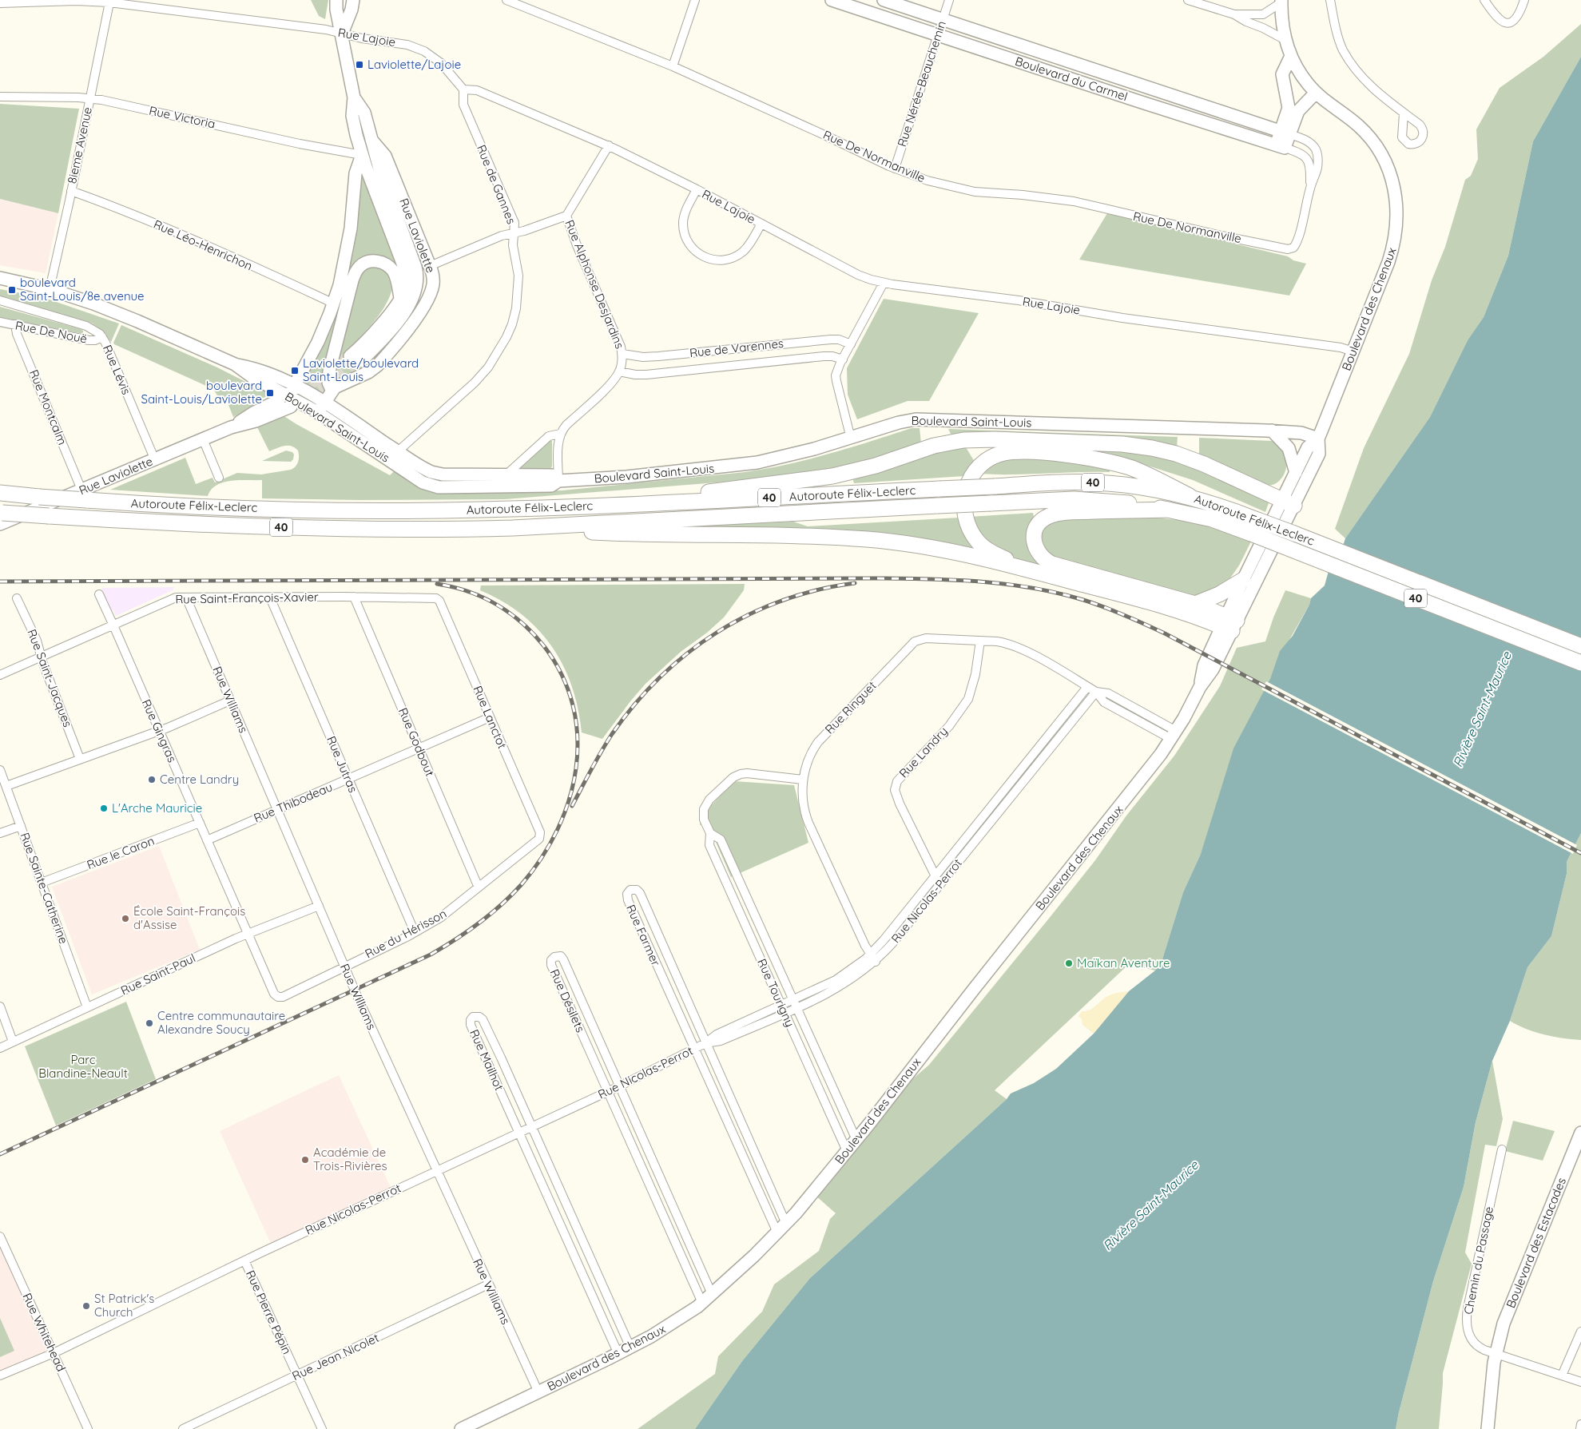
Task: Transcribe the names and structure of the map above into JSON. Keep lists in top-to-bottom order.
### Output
{
  "streets": {
    "highway": ["40", "Autoroute Félix-Leclerc"],
    "street": [
      "Rue Lajoie",
      "Boulevard du Carmel",
      "Rue Nérée-Beauchemin",
      "Rue Victoria",
      "8ieme Avenue",
      "Rue De Normanville",
      "Rue de Gannes",
      "Rue Laviolette",
      "Rue Léo-Henrichon",
      "Rue Alphonse Desjardins",
      "Boulevard des Chenaux",
      "Rue De Nouë",
      "Rue de Varennes",
      "Rue Lévis",
      "Rue Montcalm",
      "Boulevard Saint-Louis",
      "Rue Saint-François-Xavier",
      "Rue Saint-Jacques",
      "Rue Williams",
      "Rue Ringuet",
      "Rue Lanctot",
      "Rue Gingras",
      "Rue Godbout",
      "Rue Landry",
      "Rue Jutras",
      "Rue Thibodeau",
      "Rue le Caron",
      "Rue Sainte-Catherine",
      "Rue Nicolas-Perrot",
      "Rue du Hérisson",
      "Rue Farmer",
      "Rue Saint-Paul",
      "Rue Tourigny",
      "Rue Désilets",
      "Rue Mailhot",
      "Boulevard des Estacades",
      "Chemin du Passage",
      "Rue Pierre Pépin",
      "Rue Whitehead",
      "Rue Jean Nicolet"
    ]
  },
  "crossings": [
    ["Rue Lajoie", "8ieme Avenue"],
    ["Rue Lajoie", "Rue de Gannes"],
    ["Rue Lajoie", "Rue Laviolette"],
    ["Rue Lajoie", "Rue Alphonse Desjardins"],
    ["Rue Lajoie", "Boulevard des Chenaux"],
    ["Boulevard du Carmel", "Rue Nérée-Beauchemin"],
    ["Boulevard du Carmel", "Rue De Normanville"],
    ["Rue Nérée-Beauchemin", "Rue De Normanville"],
    ["Rue Victoria", "8ieme Avenue"],
    ["Rue Victoria", "Rue Laviolette"],
    ["8ieme Avenue", "Rue Léo-Henrichon"],
    ["8ieme Avenue", "Boulevard Saint-Louis"],
    ["Rue de Gannes", "Boulevard Saint-Louis"],
    ["Rue Laviolette", "Rue Lévis"],
    ["Rue Laviolette", "Rue Montcalm"],
    ["Rue Laviolette", "Boulevard Saint-Louis"],
    ["Rue Laviolette", "Autoroute Félix-Leclerc"],
    ["Rue Alphonse Desjardins", "Rue de Varennes"],
    ["Rue Alphonse Desjardins", "Boulevard Saint-Louis"],
    ["Boulevard des Chenaux", "Boulevard Saint-Louis"],
    ["Boulevard des Chenaux", "Rue Williams"],
    ["Boulevard des Chenaux", "Rue Ringuet"],
    ["Boulevard des Chenaux", "Rue Farmer"],
    ["Boulevard des Chenaux", "Rue Tourigny"],
    ["Boulevard des Chenaux", "Rue Désilets"],
    ["Boulevard des Chenaux", "Rue Mailhot"],
    ["Rue De Nouë", "Rue Lévis"],
    ["Rue De Nouë", "Rue Montcalm"],
    ["Rue Montcalm", "Autoroute Félix-Leclerc"],
    ["Rue Saint-François-Xavier", "Rue Saint-Jacques"],
    ["Rue Saint-François-Xavier", "Rue Williams"],
    ["Rue Saint-François-Xavier", "Rue Lanctot"],
    ["Rue Saint-François-Xavier", "Rue Gingras"],
    ["Rue Saint-François-Xavier", "Rue Godbout"],
    ["Rue Saint-François-Xavier", "Rue Jutras"],
    ["Rue Williams", "Rue Thibodeau"],
    ["Rue Williams", "Rue Nicolas-Perrot"],
    ["Rue Williams", "Rue du Hérisson"],
    ["Rue Williams", "Rue Saint-Paul"],
    ["Rue Williams", "Rue Jean Nicolet"],
    ["Rue Ringuet", "Rue Landry"],
    ["Rue Ringuet", "Rue Nicolas-Perrot"],
    ["Rue Ringuet", "Rue Tourigny"],
    ["Rue Lanctot", "Rue Thibodeau"],
    ["Rue Lanctot", "Rue du Hérisson"],
    ["Rue Gingras", "Rue Thibodeau"],
    ["Rue Gingras", "Rue le Caron"],
    ["Rue Gingras", "Rue du Hérisson"],
    ["Rue Gingras", "Rue Saint-Paul"],
    ["Rue Godbout", "Rue Thibodeau"],
    ["Rue Godbout", "Rue du Hérisson"],
    ["Rue Landry", "Rue Nicolas-Perrot"],
    ["Rue Jutras", "Rue Thibodeau"],
    ["Rue Jutras", "Rue du Hérisson"],
    ["Rue le Caron", "Rue Sainte-Catherine"],
    ["Rue Sainte-Catherine", "Rue Saint-Paul"],
    ["Rue Nicolas-Perrot", "Rue Farmer"],
    ["Rue Nicolas-Perrot", "Rue Tourigny"],
    ["Rue Nicolas-Perrot", "Rue Désilets"],
    ["Rue Nicolas-Perrot", "Rue Mailhot"],
    ["Rue Nicolas-Perrot", "Rue Pierre Pépin"],
    ["Rue Nicolas-Perrot", "Rue Whitehead"],
    ["Boulevard des Estacades", "Chemin du Passage"],
    ["Rue Pierre Pépin", "Rue Jean Nicolet"]
  ],
  "water": ["Rivière Saint-Maurice"],
  "parks": ["Parc Blandine-Neault"],
  "places": {
    "transit": [
      "Laviolette/Lajoie",
      "boulevard Saint-Louis/8e avenue",
      "Laviolette/boulevard Saint-Louis",
      "boulevard Saint-Louis/Laviolette"
    ],
    "other": [
      "Centre Landry",
      "L'Arche Mauricie",
      "École Saint-François d'Assise",
      "Maïkan Aventure",
      "Centre communautaire Alexandre Soucy",
      "Académie de Trois-Rivières",
      "St Patrick's Church"
    ]
  }
}
